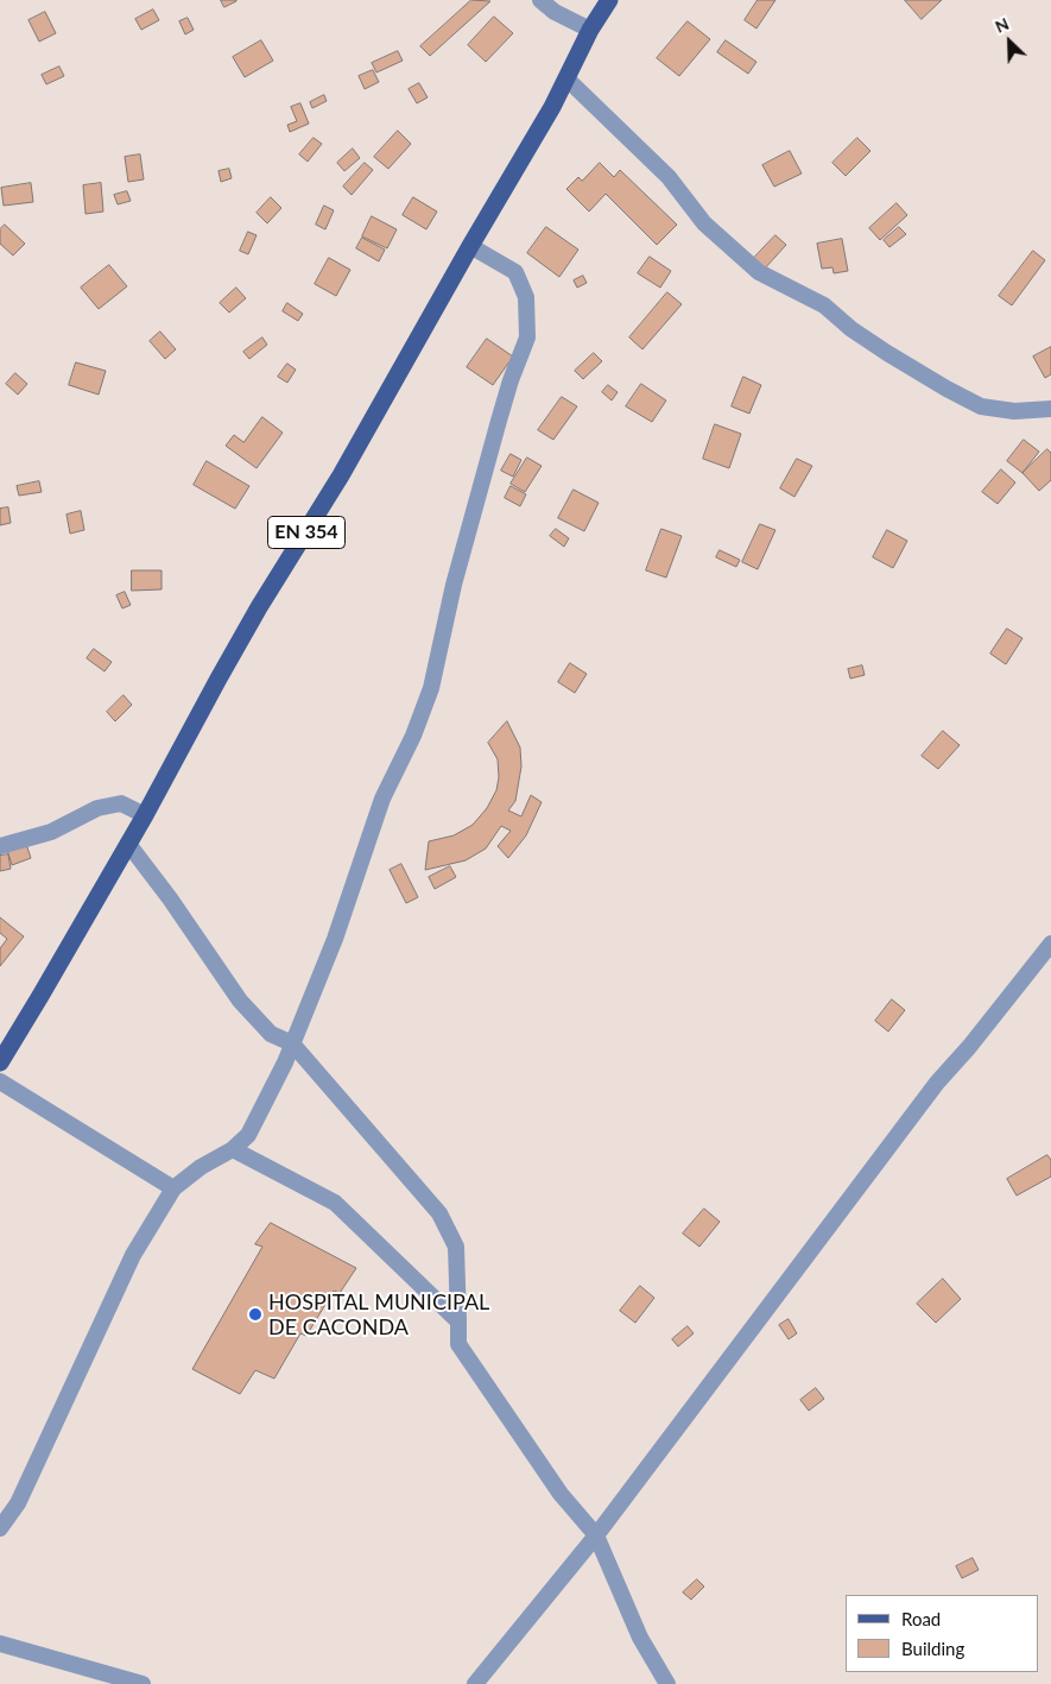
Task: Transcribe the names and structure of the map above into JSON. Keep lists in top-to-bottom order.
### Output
{
  "streets": {
    "main road": ["EN 354"]
  },
  "places": ["HOSPITAL MUNICIPAL DE CACONDA"],
  "legend": ["Road", "Building"],
  "north": "top left"
}
